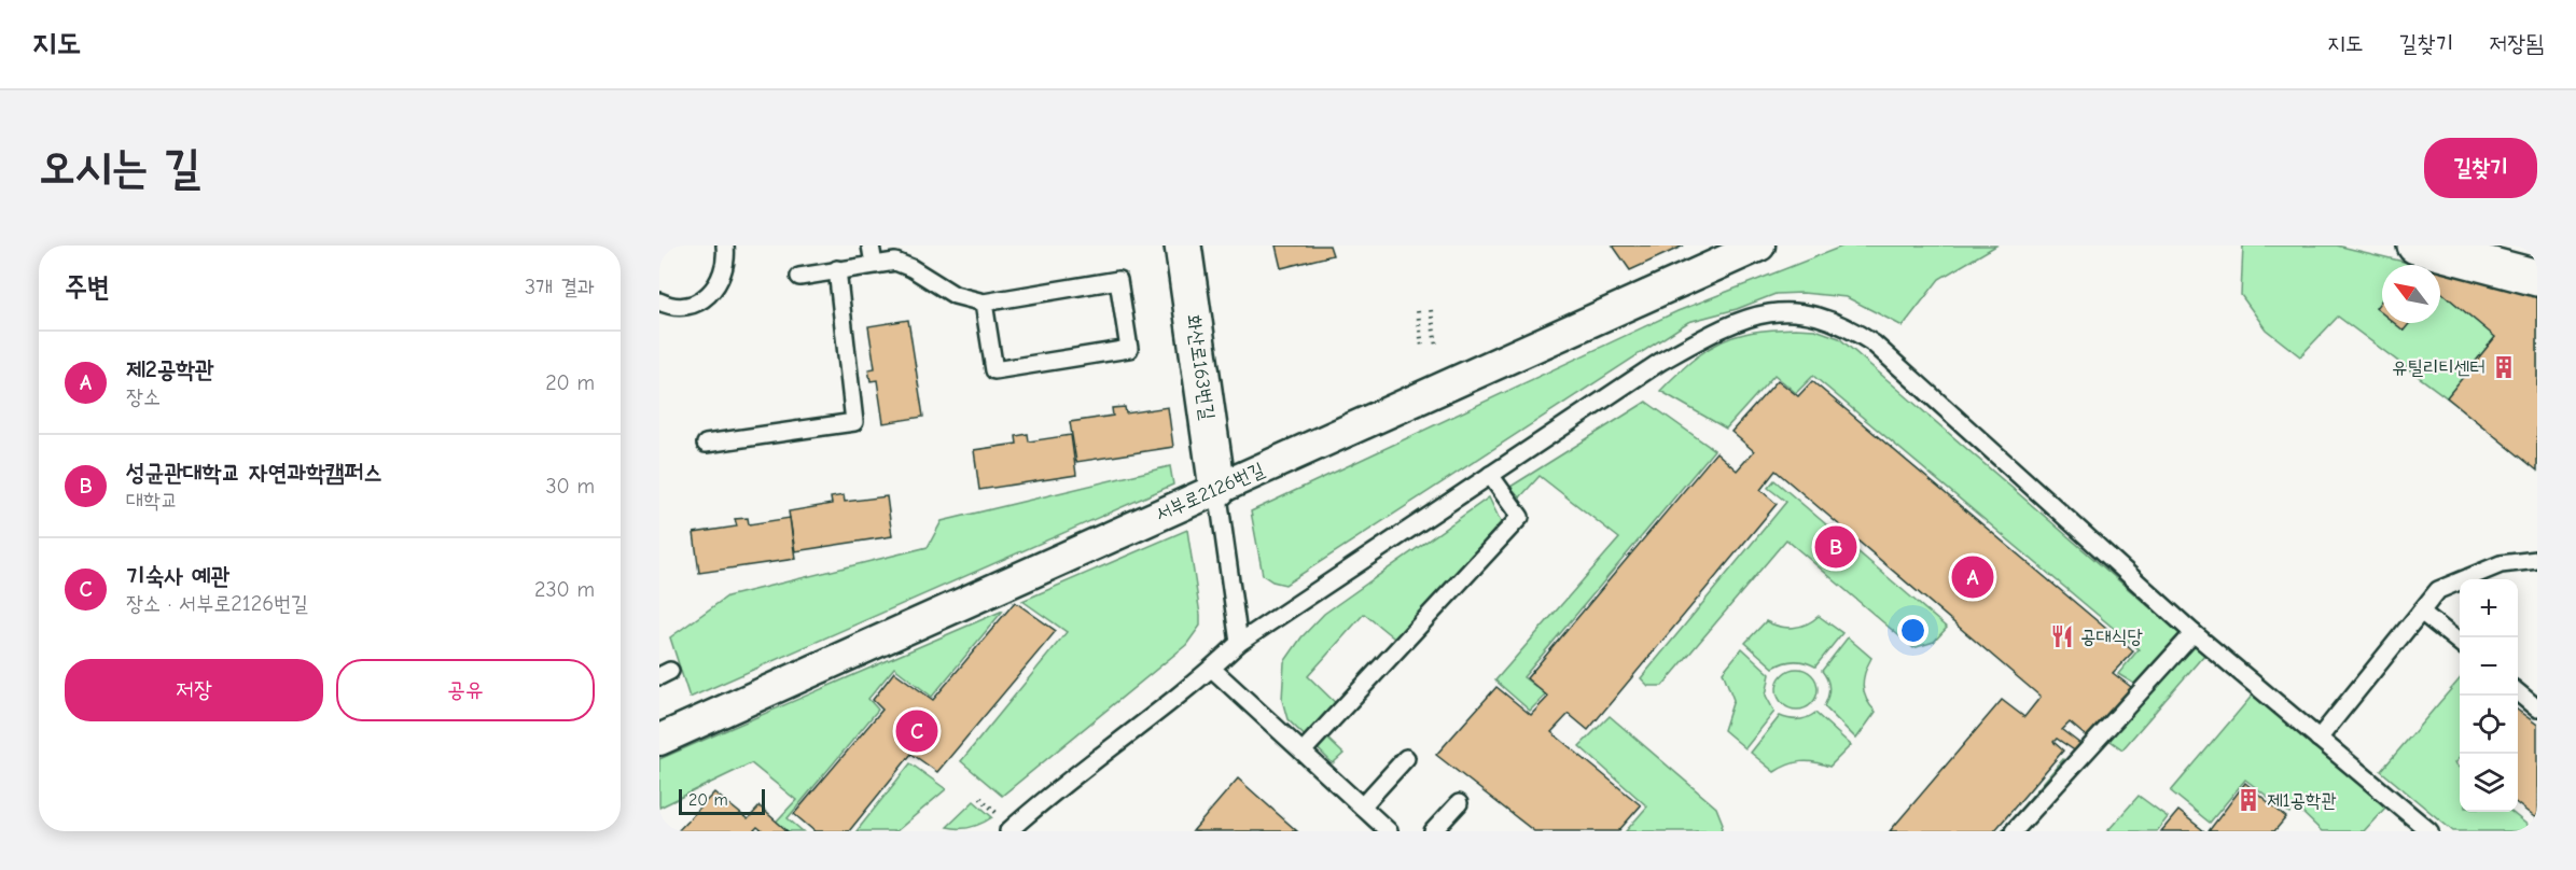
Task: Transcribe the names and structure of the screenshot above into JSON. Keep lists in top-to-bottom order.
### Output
{
  "streets": {
    "street": ["화산로163번길", "서부로2126번길"]
  },
  "crossings": [
    ["화산로163번길", "서부로2126번길"]
  ],
  "places": {
    "building": ["유틸리티센터", "제1공학관"],
    "restaurant": ["공대식당"]
  },
  "scale_bar": "20 m",
  "north": "top left",
  "page": {
    "header": "지도",
    "nav": ["지도", "길찾기", "저장됨"],
    "buttons": [
      "길찾기",
      ["저장", "공유"]
    ],
    "title": "오시는 길",
    "heading": ["주변", "3개 결과"],
    "list": [
      {
        "mark": "A",
        "name": "제2공학관",
        "note": "장소",
        "value": "20 m"
      },
      {
        "mark": "B",
        "name": "성균관대학교 자연과학캠퍼스",
        "note": "대학교",
        "value": "30 m"
      },
      {
        "mark": "C",
        "name": "기숙사 예관",
        "note": "장소 · 서부로2126번길",
        "value": "230 m"
      }
    ],
    "pins": ["B", "A", "C"],
    "map_buttons": ["+", "−"],
    "scale": "20 m"
  }
}
